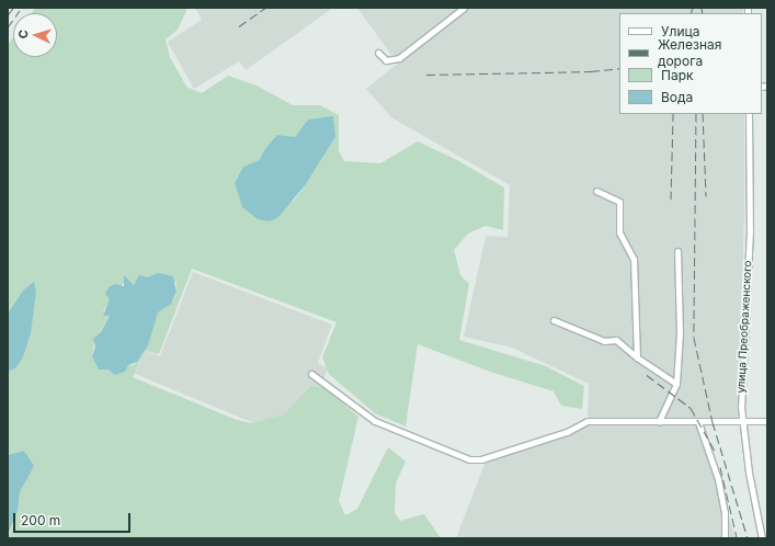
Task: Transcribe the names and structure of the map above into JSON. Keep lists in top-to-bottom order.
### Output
{
  "streets": {
    "street": ["улица Преображенского"]
  },
  "legend": [
    "Улица",
    "Железная дорога",
    "Парк",
    "Вода"
  ],
  "scale_bar": "200 m",
  "north": "left"
}
